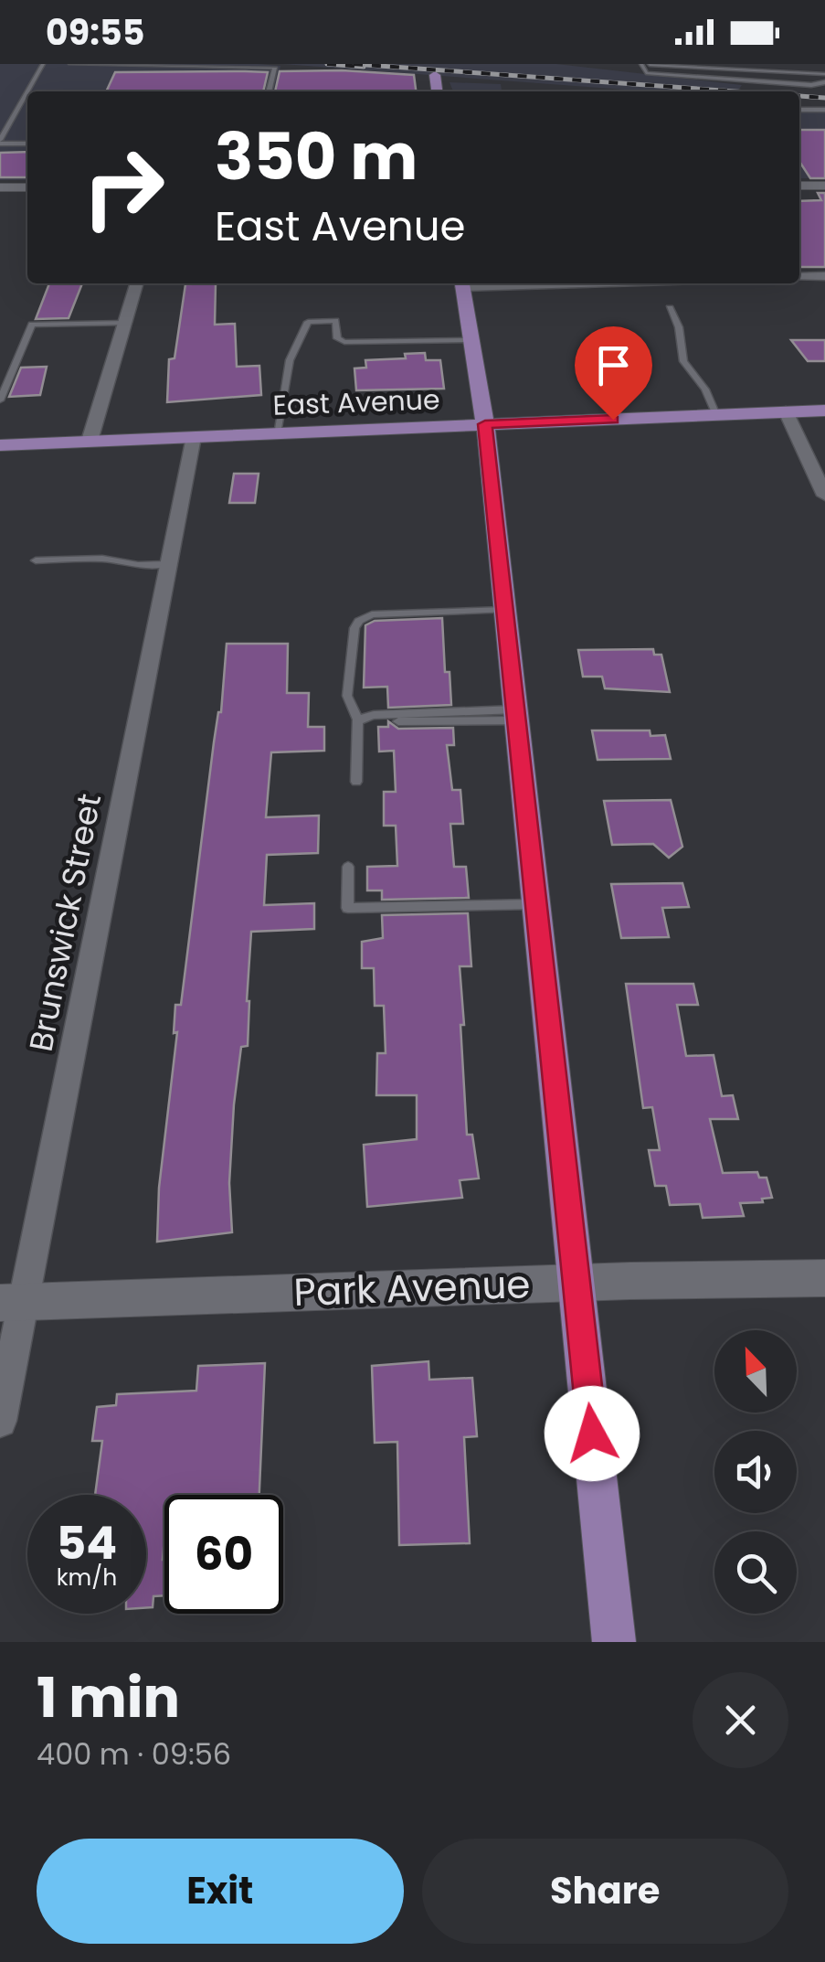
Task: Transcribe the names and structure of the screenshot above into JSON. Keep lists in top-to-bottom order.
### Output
{
  "streets": {
    "main road": ["East Avenue"],
    "street": ["Brunswick Street", "Park Avenue"]
  },
  "crossings": [
    ["East Avenue", "Brunswick Street"],
    ["Brunswick Street", "Park Avenue"]
  ],
  "north": "top left",
  "page": {
    "status": "09:55",
    "turn": ["350 m", "East Avenue"],
    "speed": "54 km/h",
    "limit": "60",
    "heading": ["1 min", "400 m · 09:56"],
    "buttons": ["Exit", "Share"]
  }
}
